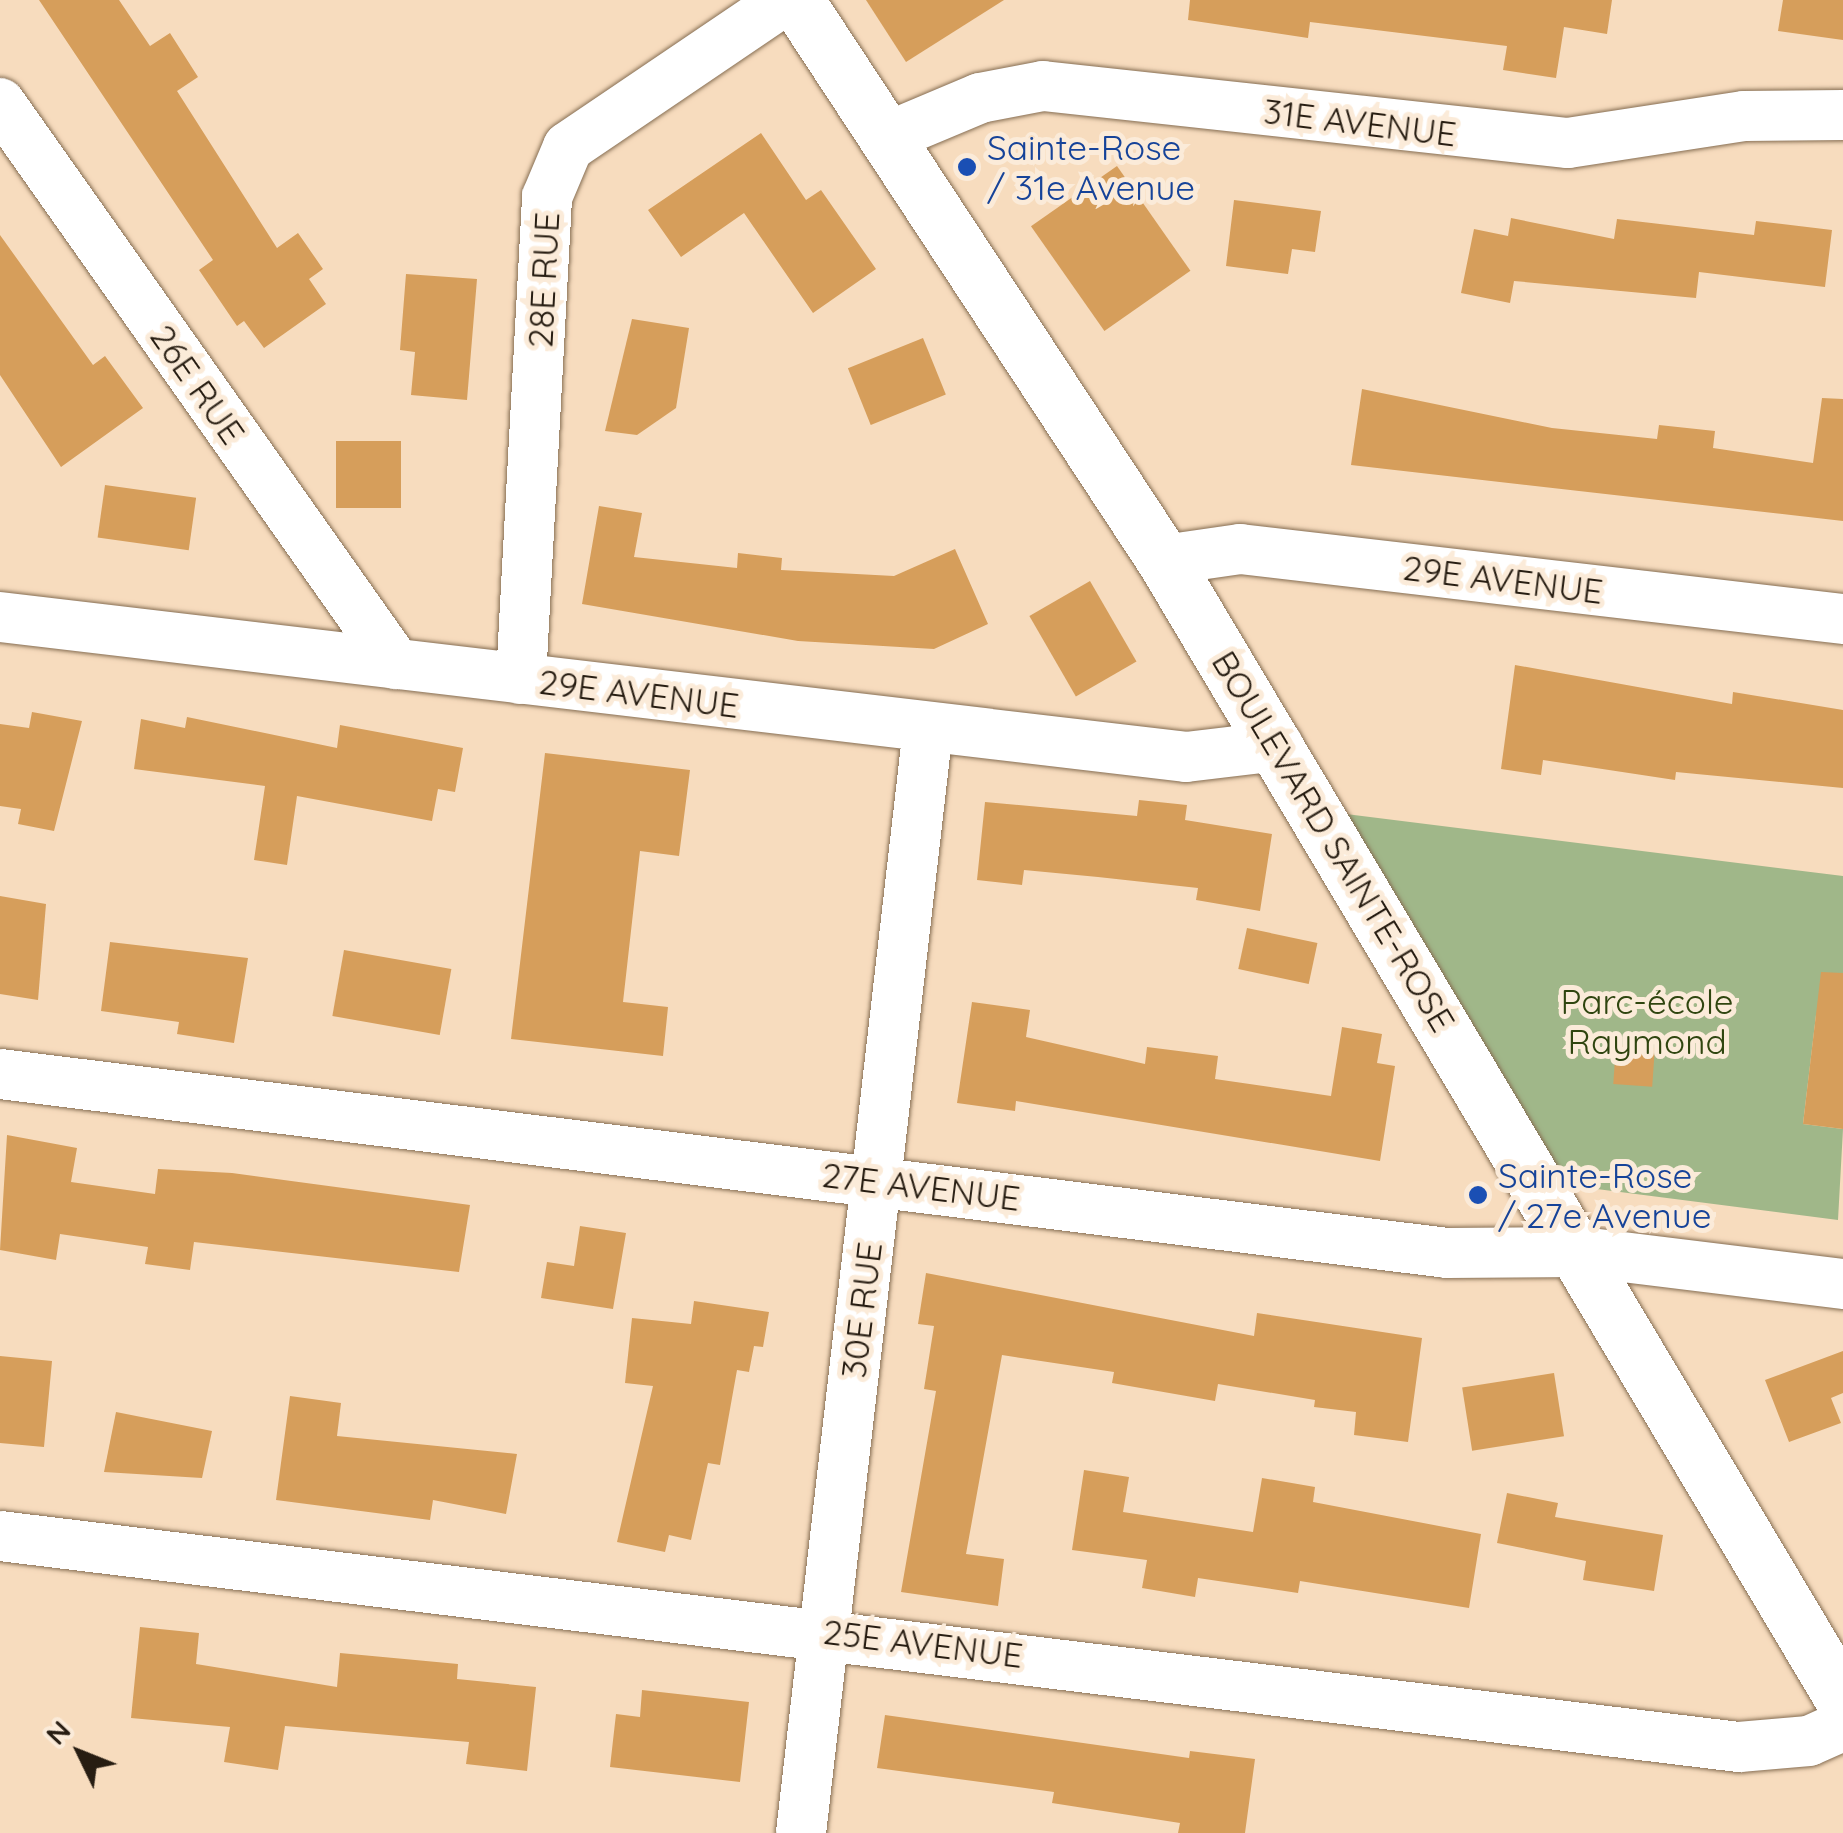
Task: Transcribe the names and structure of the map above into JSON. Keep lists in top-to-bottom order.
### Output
{
  "streets": {
    "street": [
      "31E AVENUE",
      "28E RUE",
      "26E RUE",
      "29E AVENUE",
      "BOULEVARD SAINTE-ROSE",
      "27E AVENUE",
      "30E RUE",
      "25E AVENUE"
    ]
  },
  "crossings": [
    ["31E AVENUE", "BOULEVARD SAINTE-ROSE"],
    ["28E RUE", "29E AVENUE"],
    ["26E RUE", "29E AVENUE"],
    ["29E AVENUE", "BOULEVARD SAINTE-ROSE"],
    ["29E AVENUE", "30E RUE"],
    ["BOULEVARD SAINTE-ROSE", "27E AVENUE"],
    ["27E AVENUE", "30E RUE"],
    ["30E RUE", "25E AVENUE"]
  ],
  "parks": ["Parc-école Raymond"],
  "places": ["Sainte-Rose / 31e Avenue", "Sainte-Rose / 27e Avenue"],
  "north": "top left"
}
